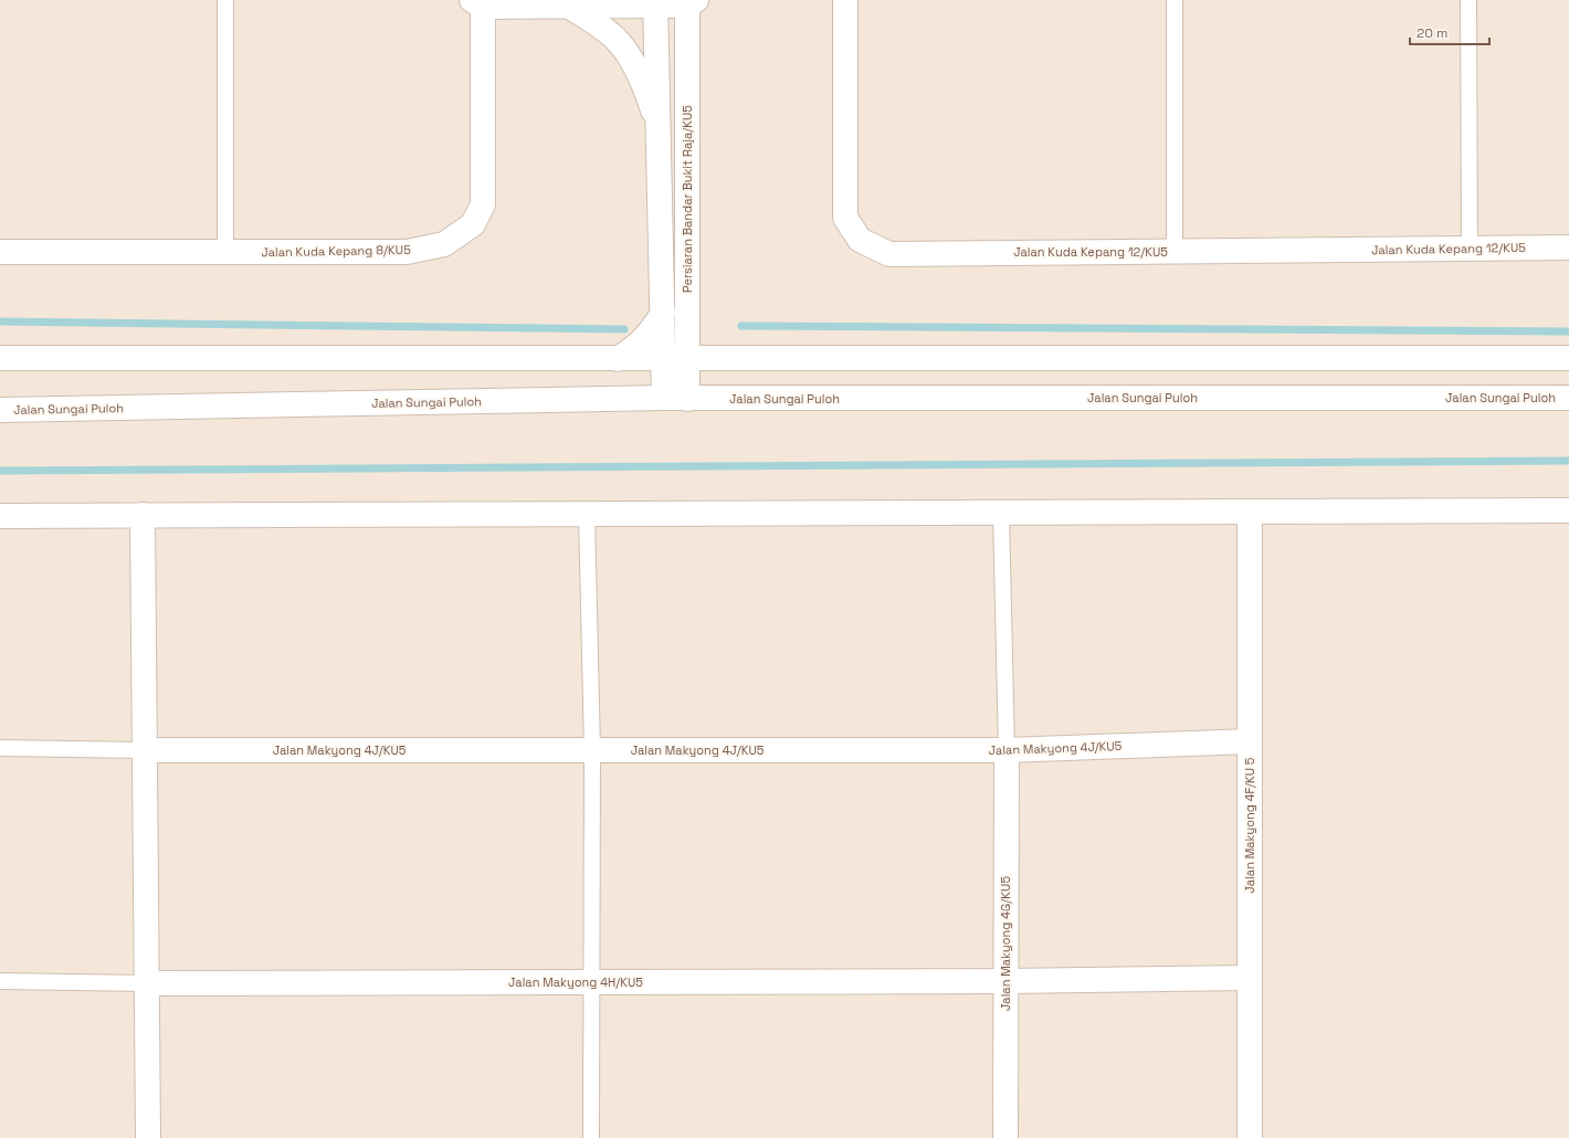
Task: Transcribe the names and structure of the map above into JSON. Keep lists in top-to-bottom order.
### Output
{
  "streets": {
    "street": [
      "Persiaran Bandar Bukit Raja/KU5",
      "Jalan Kuda Kepang 12/KU5",
      "Jalan Kuda Kepang 8/KU5",
      "Jalan Sungai Puloh",
      "Jalan Makyong 4J/KU5",
      "Jalan Makyong 4F/KU 5",
      "Jalan Makyong 4G/KU5",
      "Jalan Makyong 4H/KU5"
    ]
  },
  "crossings": [
    ["Persiaran Bandar Bukit Raja/KU5", "Jalan Sungai Puloh"],
    ["Jalan Makyong 4J/KU5", "Jalan Makyong 4F/KU 5"],
    ["Jalan Makyong 4J/KU5", "Jalan Makyong 4G/KU5"],
    ["Jalan Makyong 4F/KU 5", "Jalan Makyong 4H/KU5"],
    ["Jalan Makyong 4G/KU5", "Jalan Makyong 4H/KU5"]
  ],
  "scale_bar": "20 m"
}
